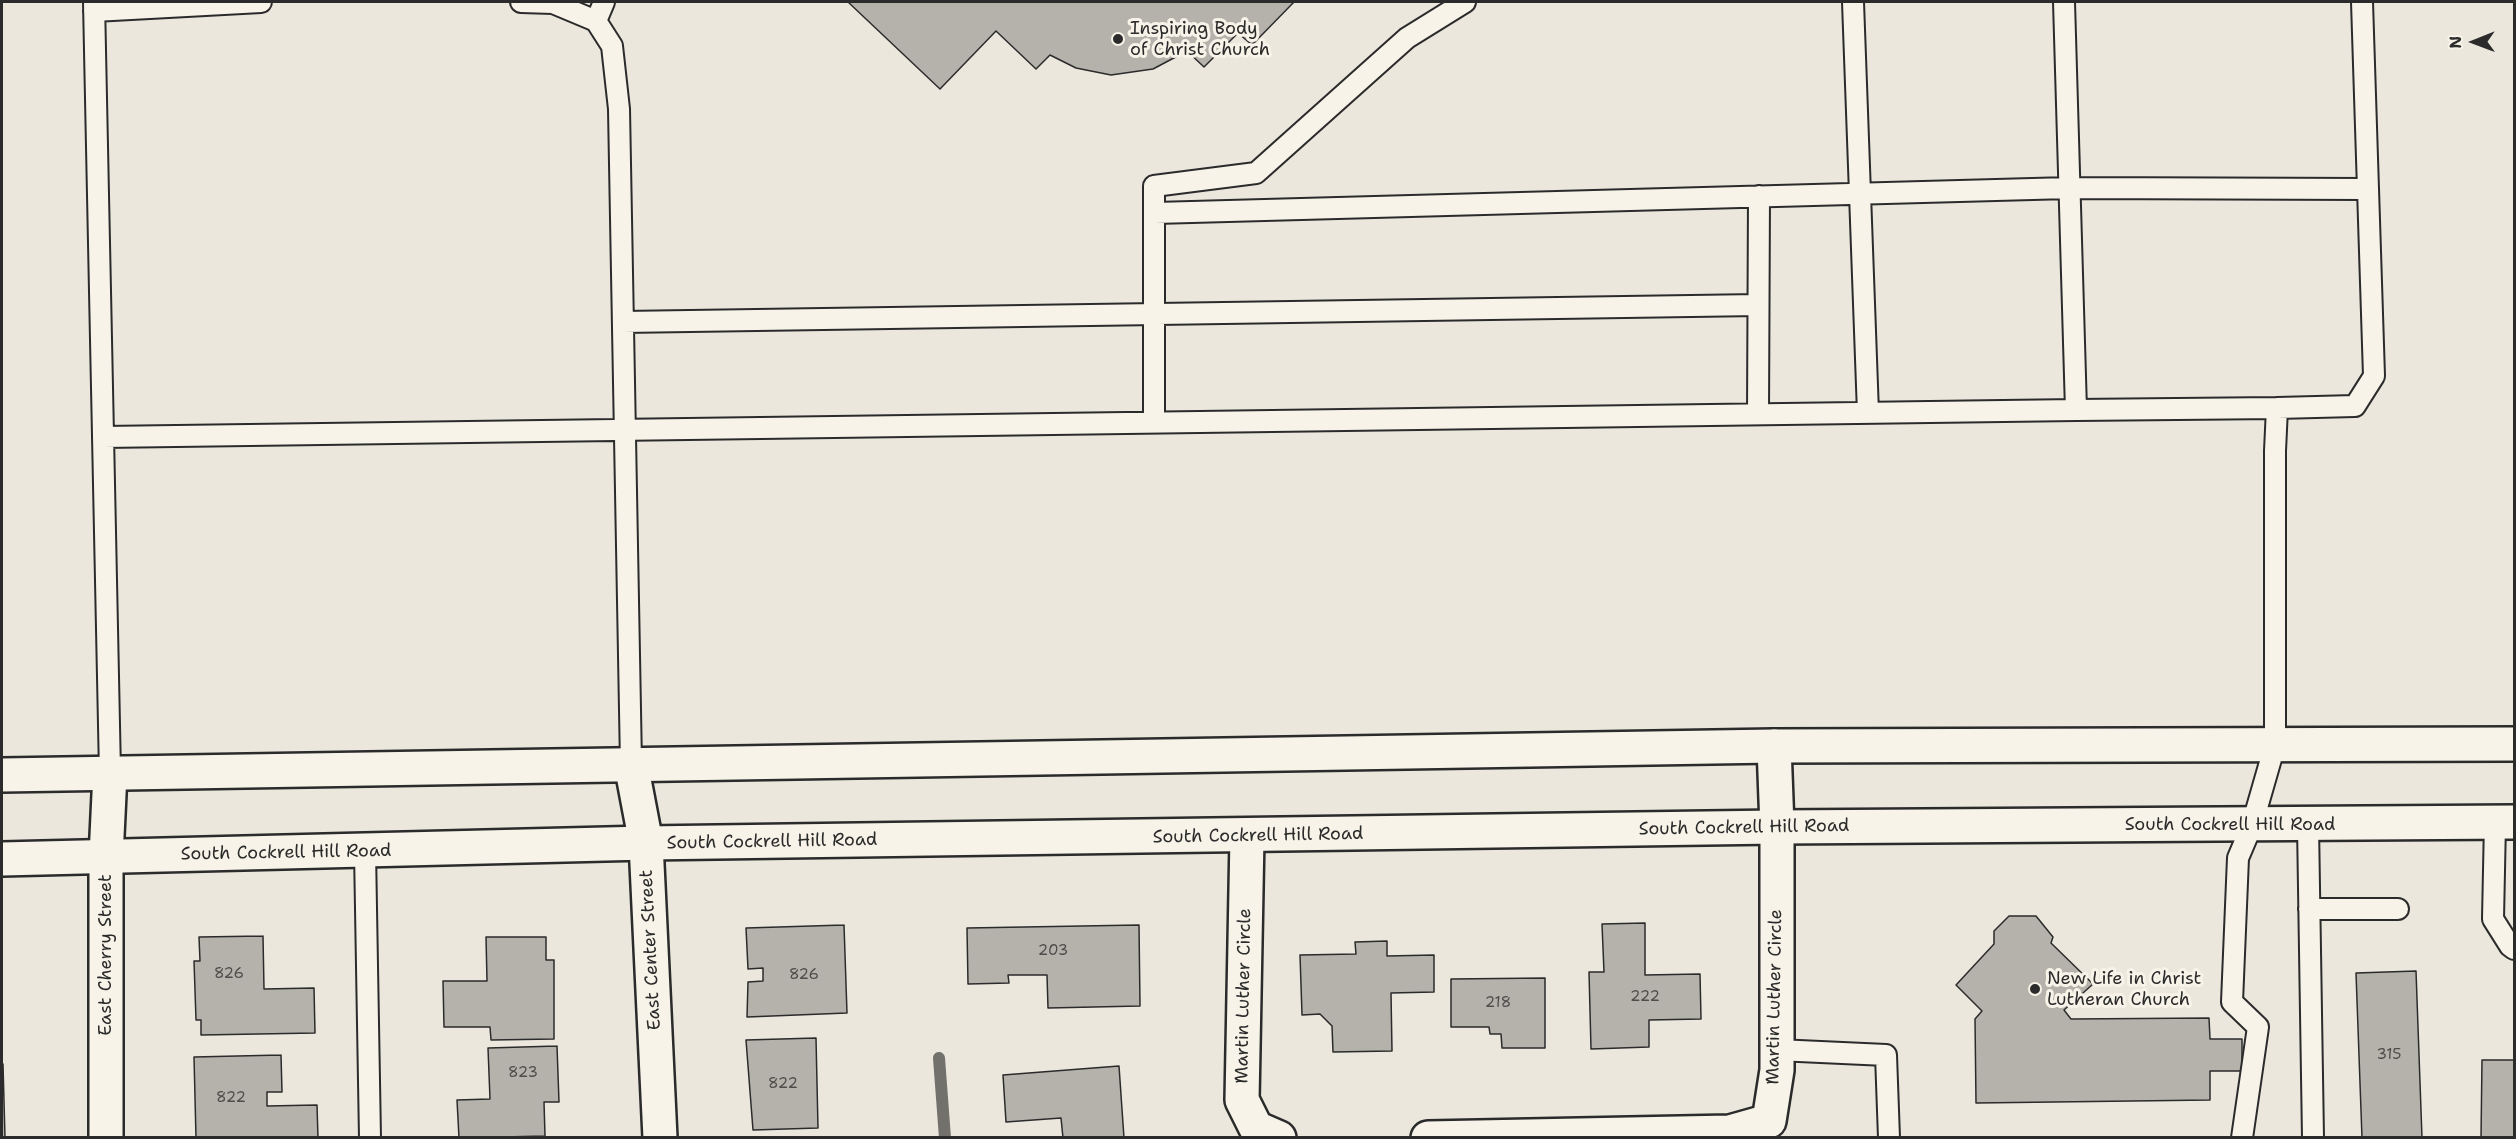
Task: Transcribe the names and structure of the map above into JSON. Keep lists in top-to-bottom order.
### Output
{
  "streets": {
    "main road": [
      "South Cockrell Hill Road",
      "East Center Street",
      "East Cherry Street",
      "Martin Luther Circle"
    ]
  },
  "crossings": [
    ["South Cockrell Hill Road", "East Center Street"],
    ["South Cockrell Hill Road", "East Cherry Street"],
    ["South Cockrell Hill Road", "Martin Luther Circle"]
  ],
  "places": ["Inspiring Body of Christ Church", "New Life in Christ Lutheran Church"],
  "house_numbers": [
    "203",
    "826",
    "826",
    "222",
    "218",
    "315",
    "823",
    "822",
    "822"
  ],
  "north": "left"
}
